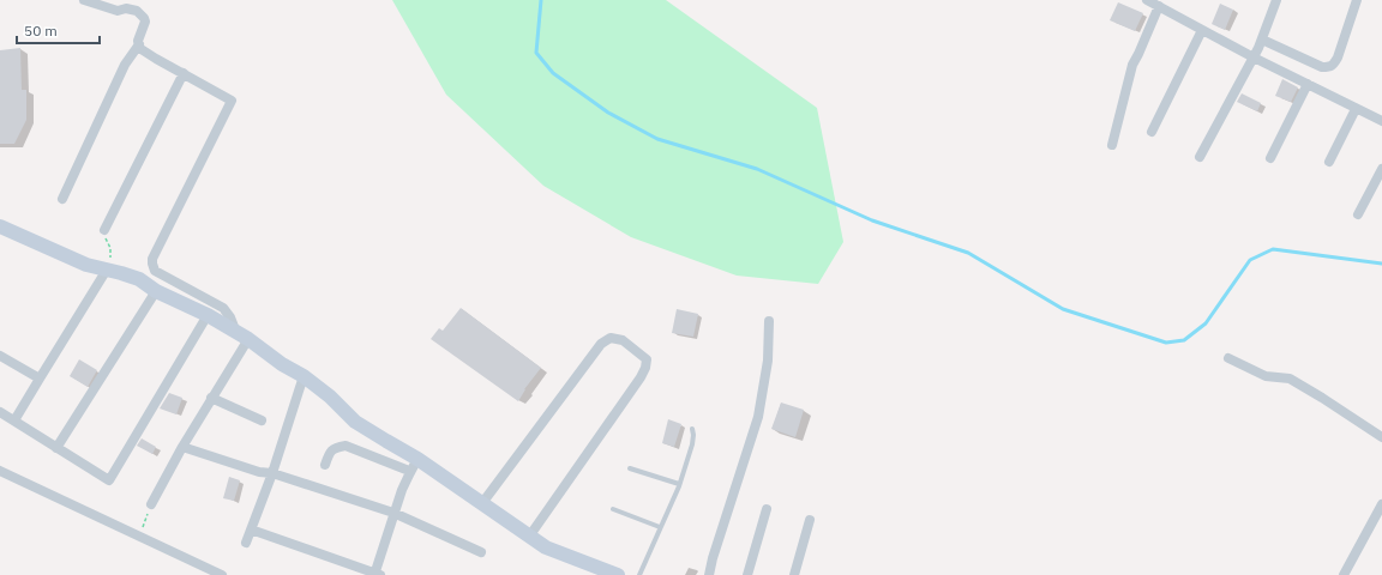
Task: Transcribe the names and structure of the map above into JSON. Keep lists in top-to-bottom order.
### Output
{
  "scale_bar": "50 m"
}
